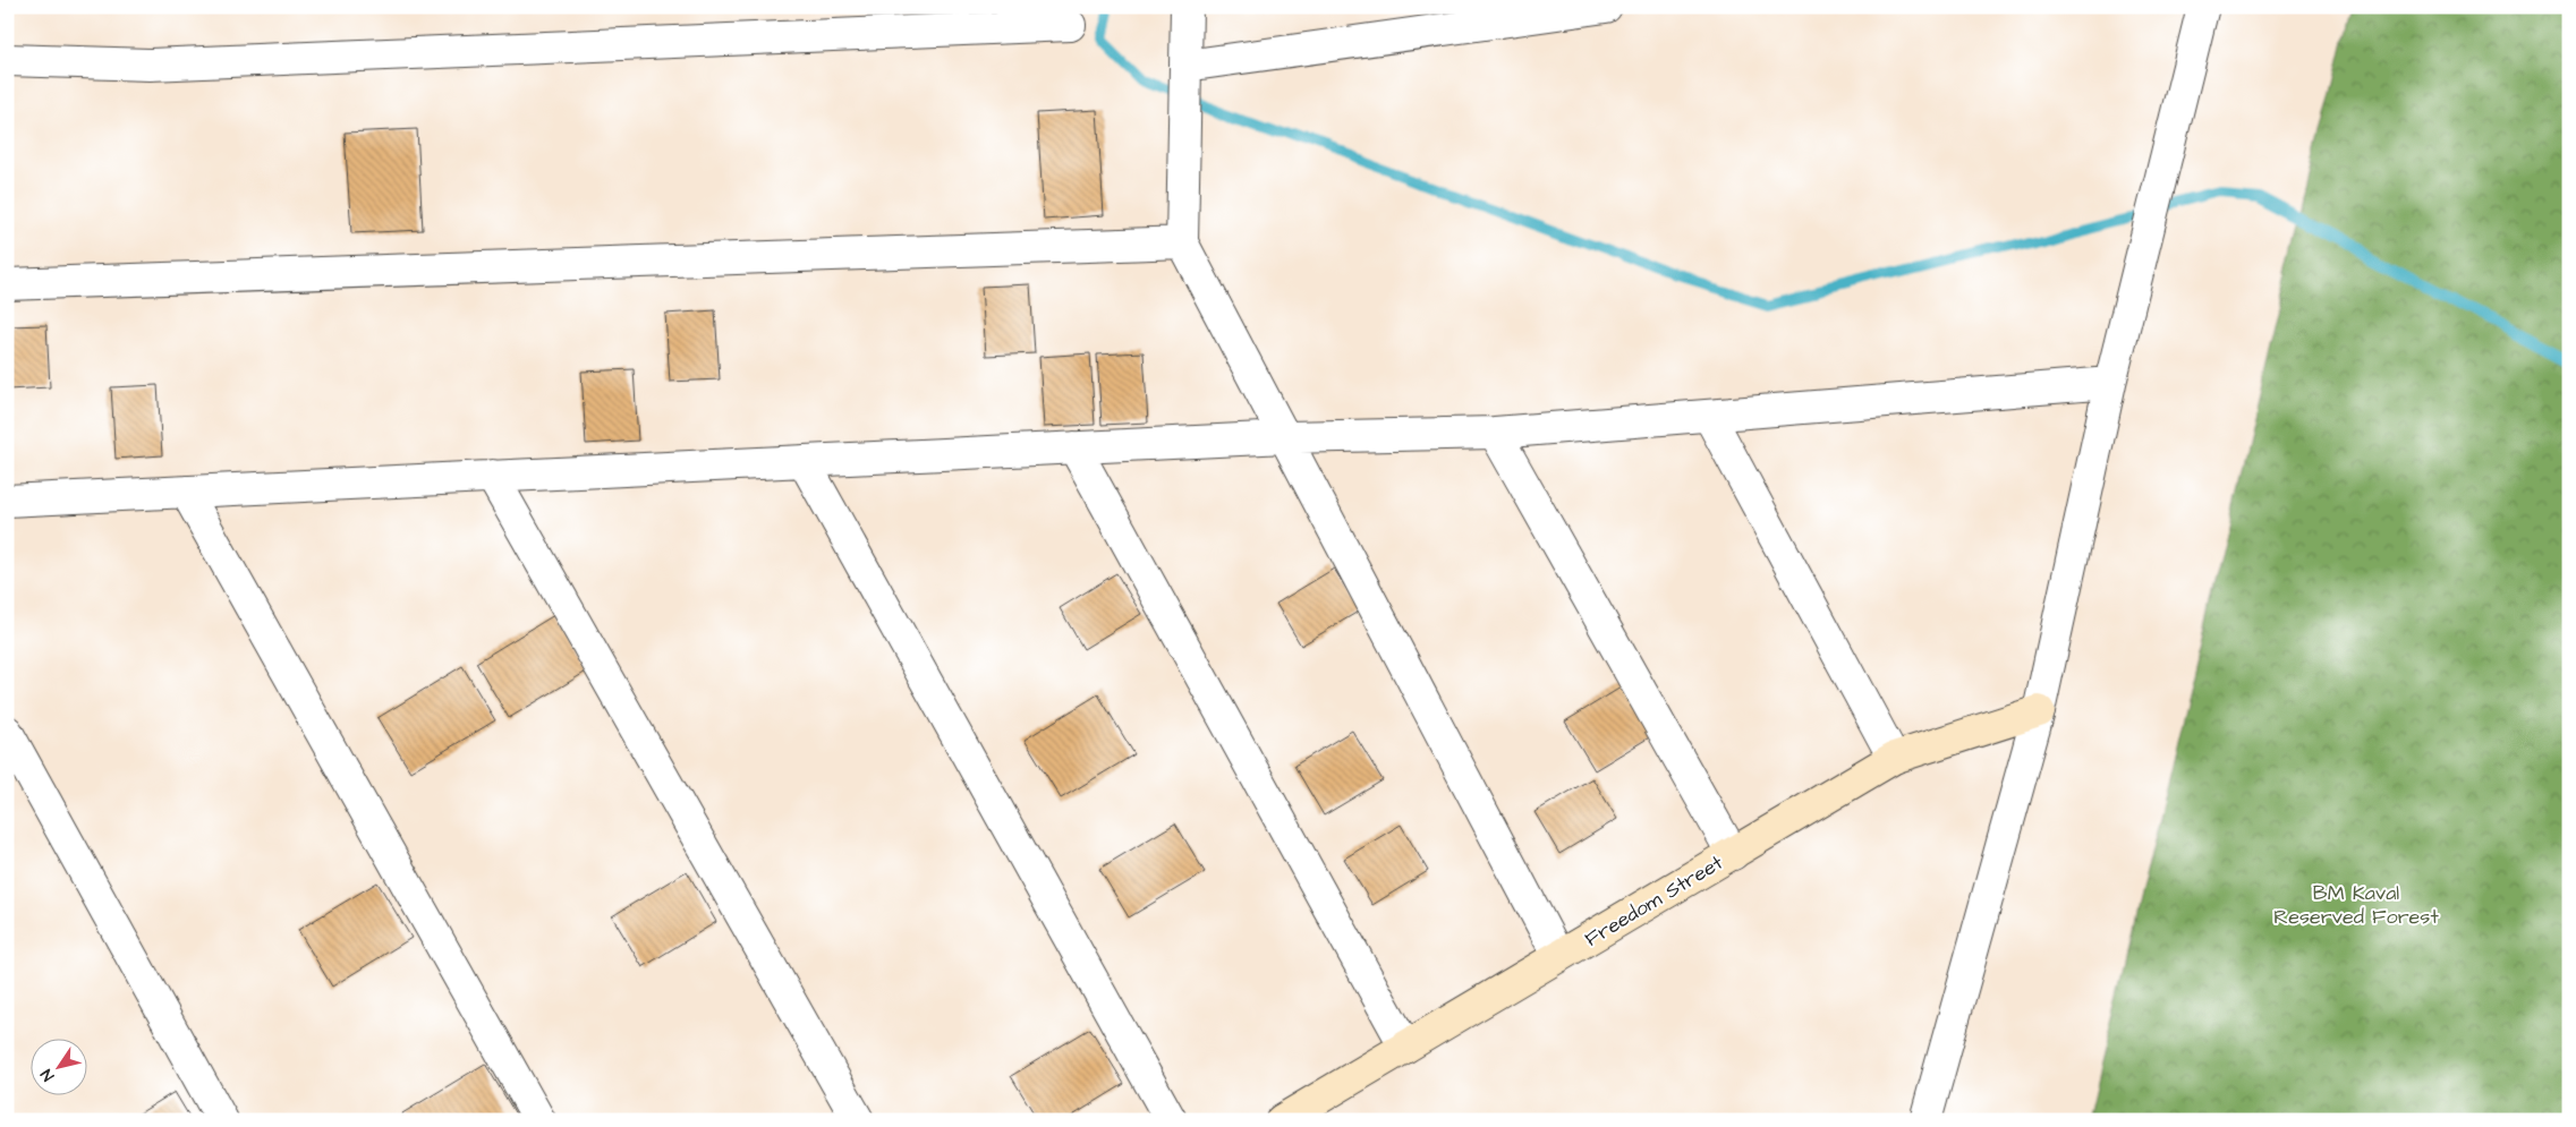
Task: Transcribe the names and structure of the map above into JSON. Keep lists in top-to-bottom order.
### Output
{
  "streets": {
    "street": ["Freedom Street"]
  },
  "parks": ["BM Kaval Reserved Forest"],
  "north": "bottom left"
}
